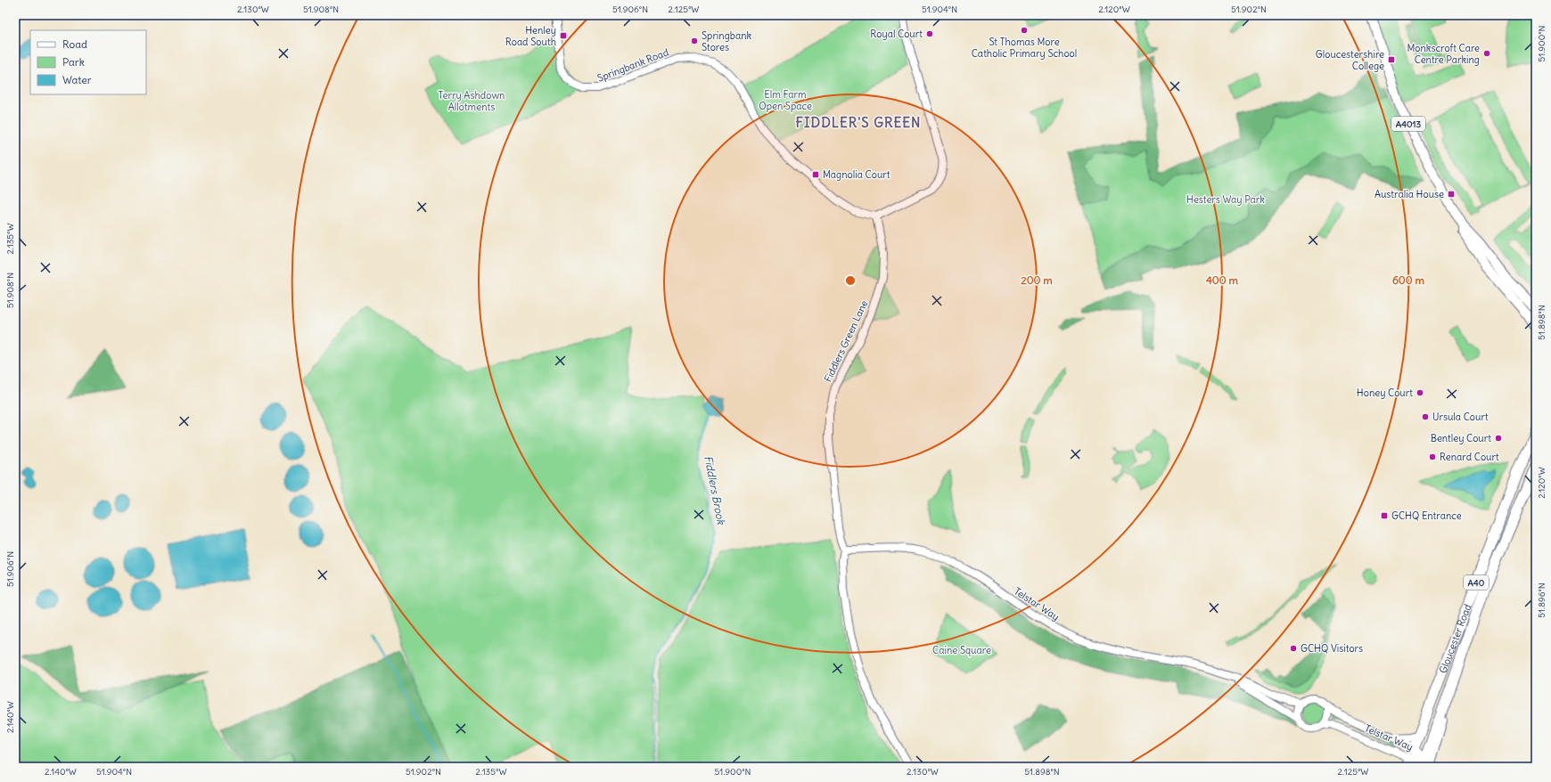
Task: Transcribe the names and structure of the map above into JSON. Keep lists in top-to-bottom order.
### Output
{
  "streets": {
    "highway": ["A40", "Gloucester Road"],
    "main road": ["A4013"],
    "street": ["Springbank Road", "Fiddlers Green Lane", "Telstar Way"]
  },
  "crossings": [
    ["Springbank Road", "Fiddlers Green Lane"],
    ["Fiddlers Green Lane", "Telstar Way"],
    ["Telstar Way", "Gloucester Road"]
  ],
  "districts": ["FIDDLER'S GREEN"],
  "water": ["Fiddlers Brook"],
  "parks": [
    "Elm Farm Open Space",
    "Terry Ashdown Allotments",
    "Hesters Way Park",
    "Caine Square"
  ],
  "places": {
    "other": [
      "St Thomas More Catholic Primary School",
      "Royal Court",
      "Springbank Stores",
      "Monkscroft Care Centre Parking",
      "Honey Court",
      "Ursula Court",
      "Bentley Court",
      "Renard Court",
      "GCHQ Visitors"
    ],
    "transit": [
      "Henley Road South",
      "Gloucestershire College",
      "Magnolia Court",
      "Australia House",
      "GCHQ Entrance"
    ]
  },
  "legend": ["Road", "Park", "Water"],
  "coordinates": [
    "2.130°W",
    "51.908°N",
    "51.906°N",
    "2.125°W",
    "51.904°N",
    "2.120°W",
    "51.902°N",
    "51.900°N",
    "2.135°W",
    "51.898°N",
    "51.896°N",
    "2.140°W"
  ],
  "rings": ["200 m", "400 m", "600 m"]
}
